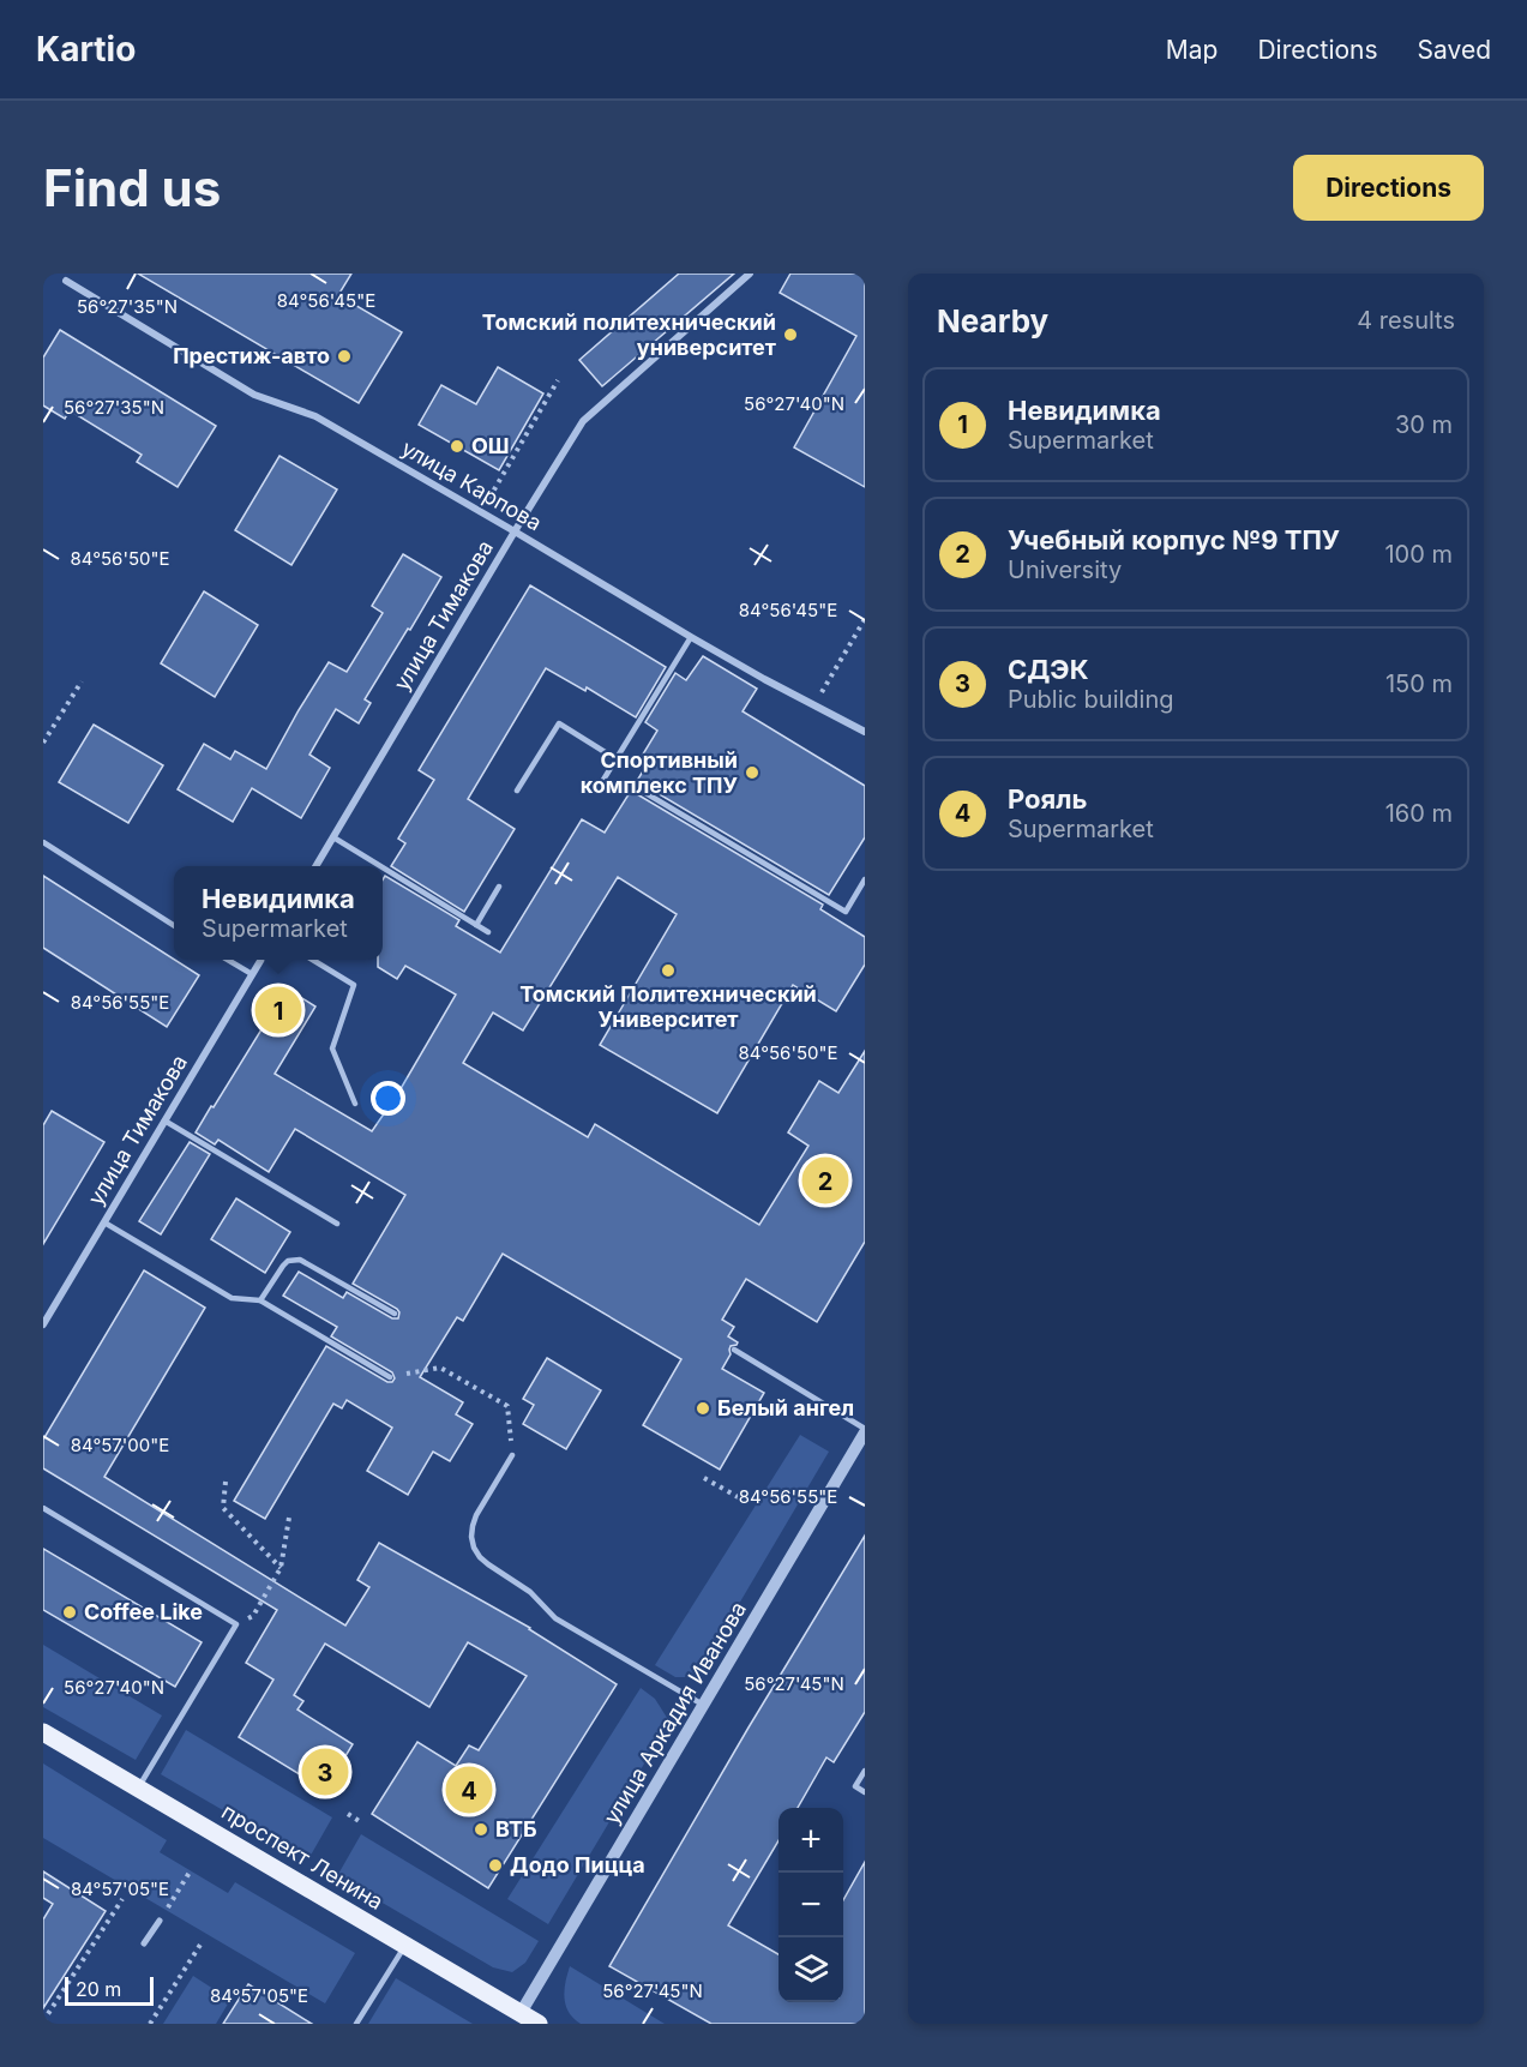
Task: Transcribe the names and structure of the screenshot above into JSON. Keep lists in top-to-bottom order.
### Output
{
  "streets": {
    "main road": ["проспект Ленина"],
    "street": ["улица Карпова", "улица Тимакова", "улица Аркадия Иванова"]
  },
  "crossings": [
    ["улица Карпова", "улица Тимакова"],
    ["улица Аркадия Иванова", "проспект Ленина"]
  ],
  "places": [
    "Томский политехнический университет",
    "Престиж-авто",
    "ОШ",
    "Спортивный комплекс ТПУ",
    "Томский Политехнический Университет",
    "Белый ангел",
    "Coffee Like",
    "ВТБ",
    "Додо Пицца"
  ],
  "scale_bar": "20 m",
  "page": {
    "header": "Kartio",
    "nav": ["Map", "Directions", "Saved"],
    "buttons": "Directions",
    "title": "Find us",
    "heading": ["Nearby", "4 results"],
    "list": [
      {
        "mark": "1",
        "name": "Невидимка",
        "note": "Supermarket",
        "value": "30 m"
      },
      {
        "mark": "2",
        "name": "Учебный корпус №9 ТПУ",
        "note": "University",
        "value": "100 m"
      },
      {
        "mark": "3",
        "name": "СДЭК",
        "note": "Public building",
        "value": "150 m"
      },
      {
        "mark": "4",
        "name": "Рояль",
        "note": "Supermarket",
        "value": "160 m"
      }
    ],
    "popup": ["Невидимка", "Supermarket"],
    "pins": [
      "1",
      "2",
      "3",
      "4"
    ],
    "map_buttons": ["+", "−"],
    "scale": "20 m"
  },
  "coordinates": [
    "84°56'45\"E",
    "56°27'35\"N",
    "56°27'40\"N",
    "84°56'50\"E",
    "84°56'55\"E",
    "84°57'00\"E",
    "56°27'45\"N",
    "84°57'05\"E"
  ]
}
